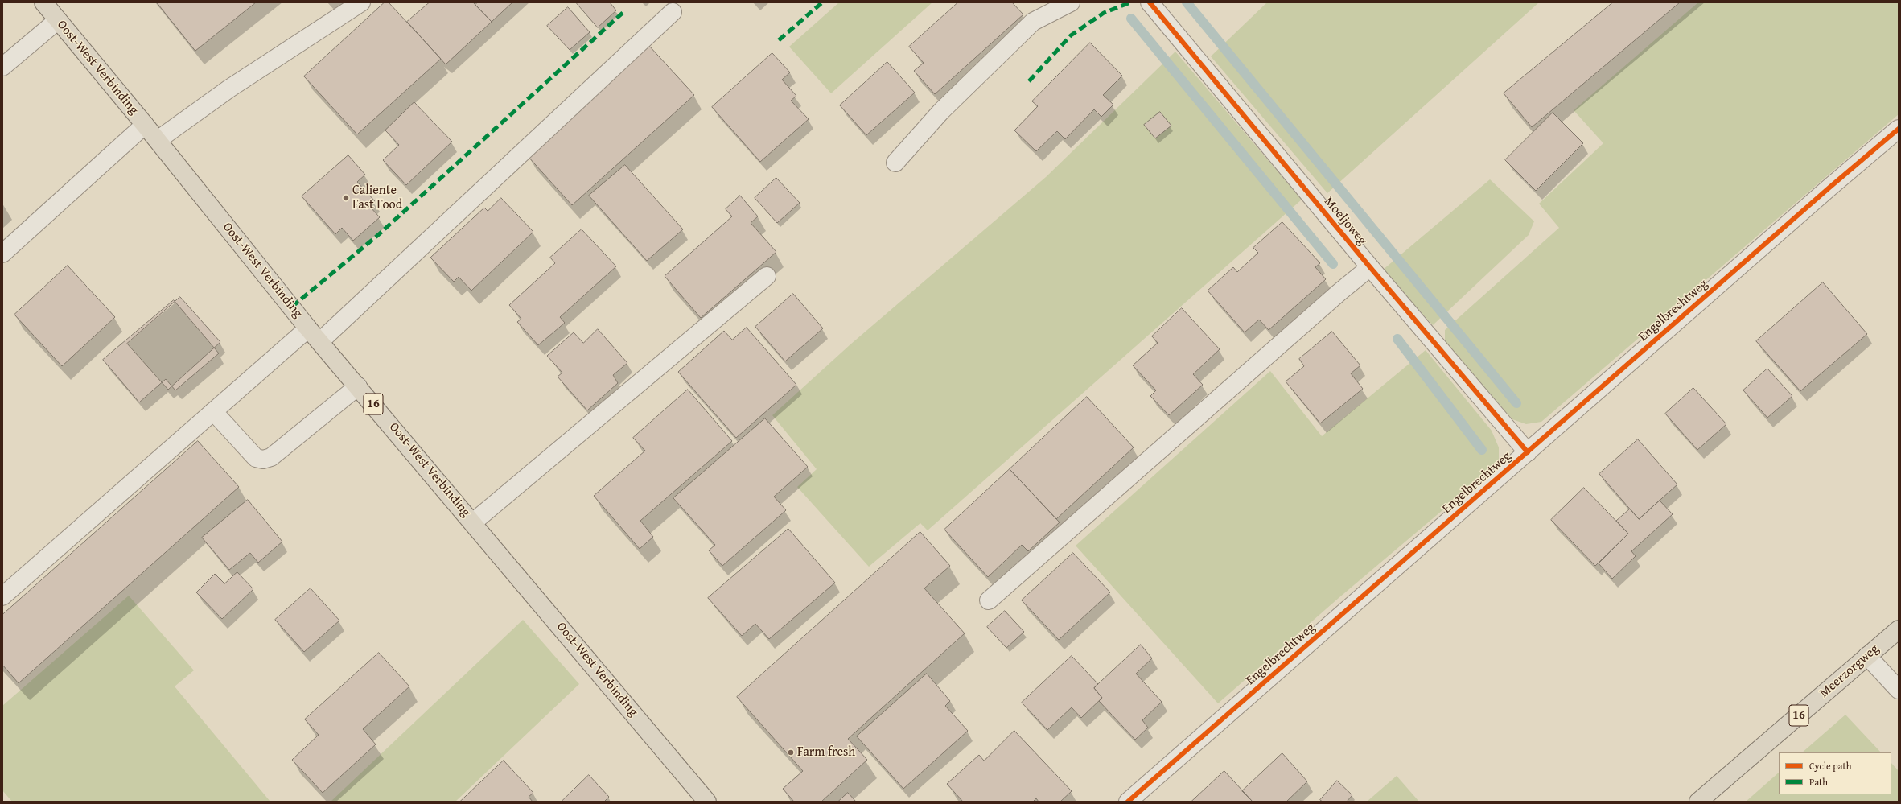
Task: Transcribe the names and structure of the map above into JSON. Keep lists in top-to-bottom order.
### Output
{
  "streets": {
    "main road": ["Oost-West Verbinding", "16", "Meerzorgweg"],
    "street": ["Moeljoweg", "Engelbrechtweg"]
  },
  "crossings": [
    ["Moeljoweg", "Engelbrechtweg"]
  ],
  "places": ["Caliente Fast Food", "Farm fresh"],
  "legend": ["Cycle path", "Path"]
}
